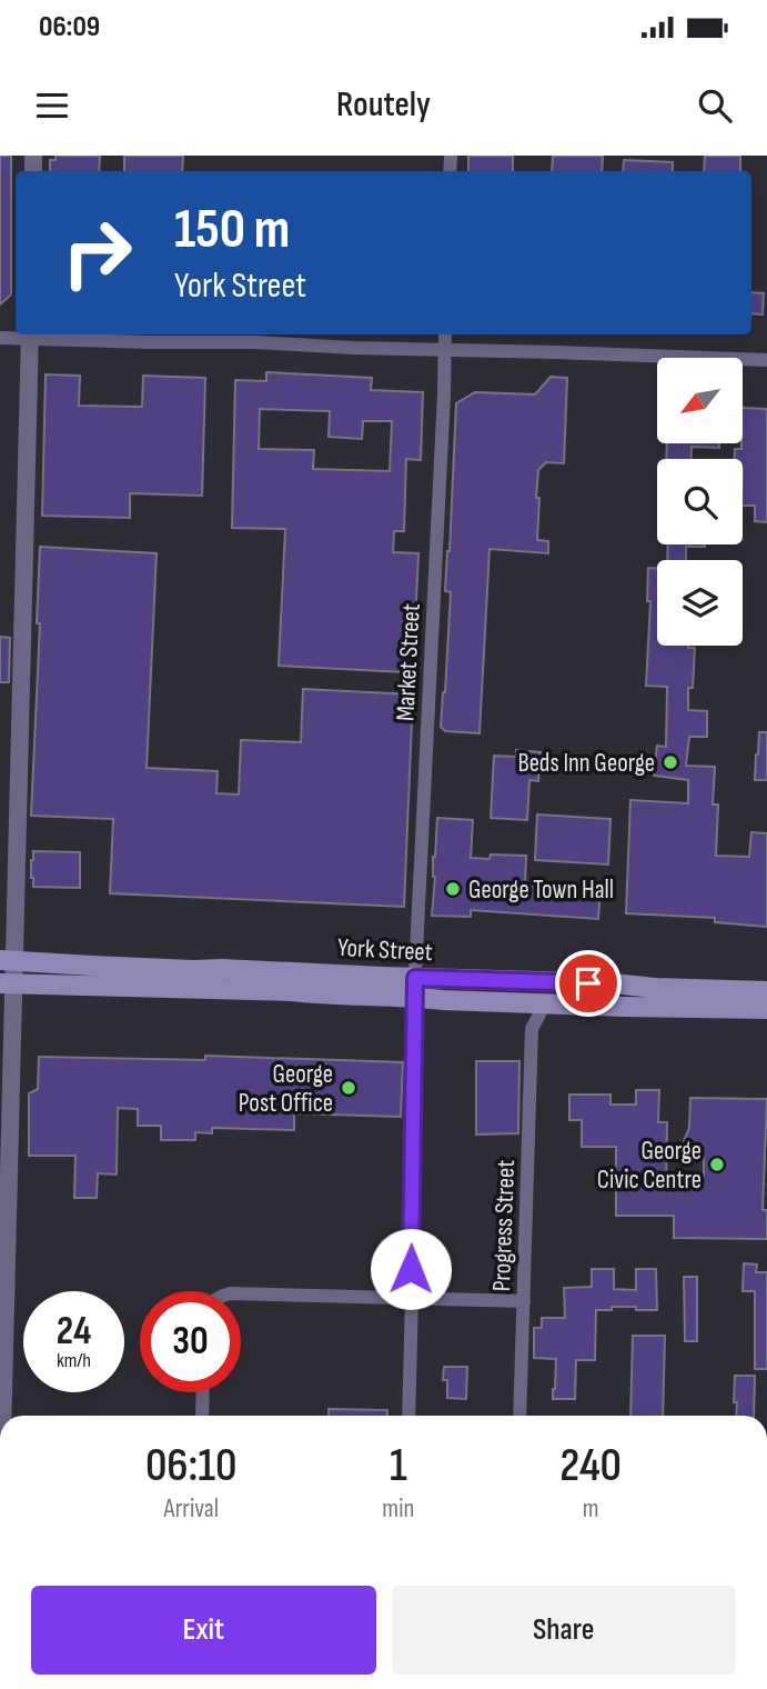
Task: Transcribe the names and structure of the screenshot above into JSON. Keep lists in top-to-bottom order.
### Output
{
  "streets": {
    "main road": ["York Street"],
    "street": ["Market Street", "Progress Street"]
  },
  "crossings": [
    ["Market Street", "York Street"],
    ["York Street", "Progress Street"]
  ],
  "places": [
    "Beds Inn George",
    "George Town Hall",
    "George Post Office",
    "George Civic Centre"
  ],
  "north": "bottom left",
  "page": {
    "status": "06:09",
    "header": "Routely",
    "turn": ["150 m", "York Street"],
    "speed": "24 km/h",
    "limit": "30",
    "eta": [
      "06:10",
      "Arrival",
      "1",
      "min",
      "240",
      "m"
    ],
    "buttons": ["Exit", "Share"]
  }
}
